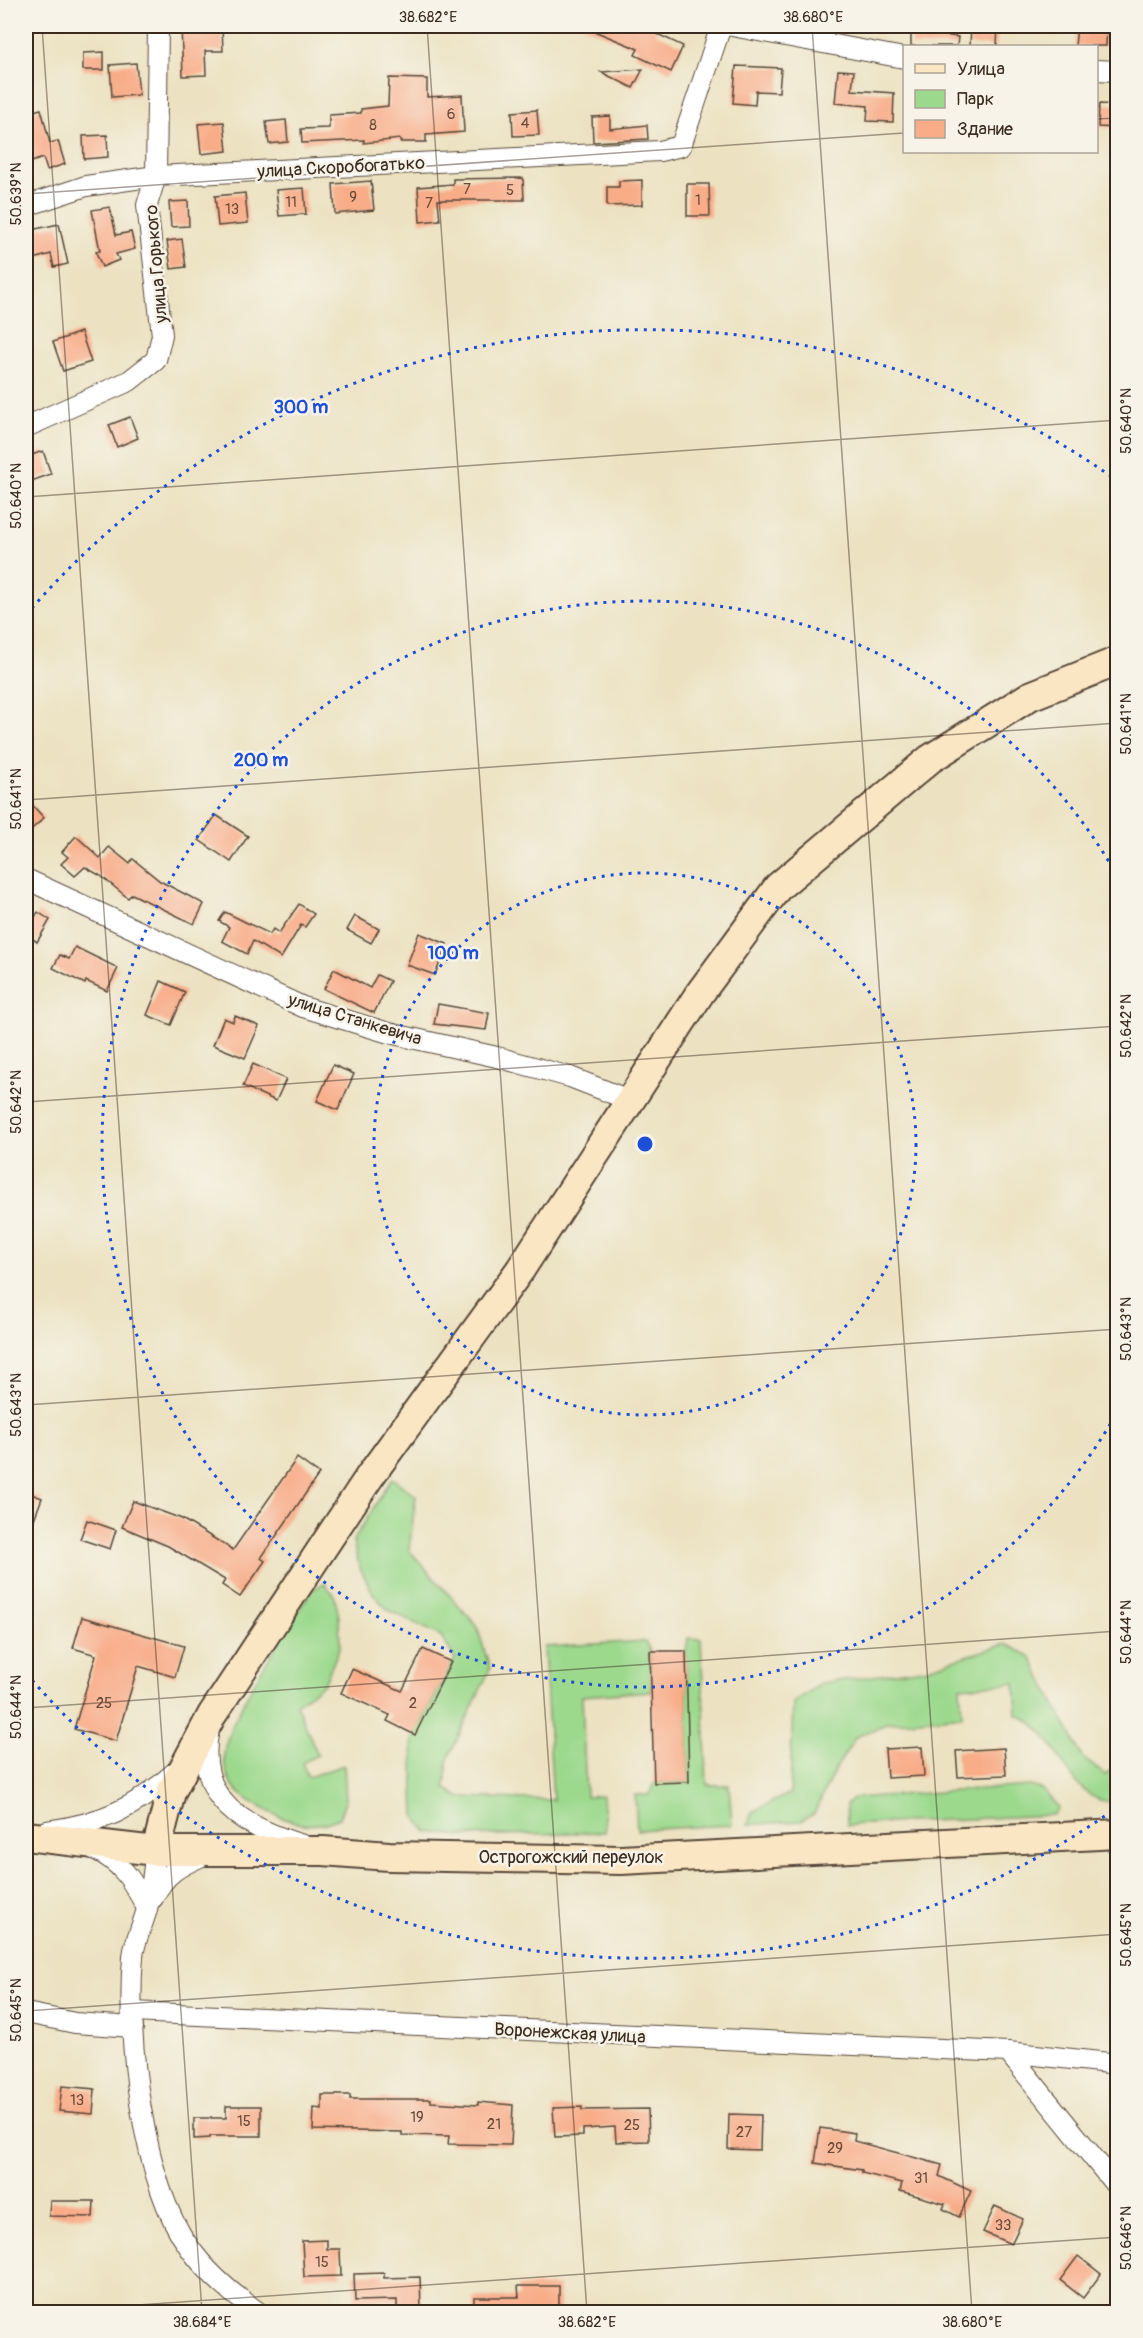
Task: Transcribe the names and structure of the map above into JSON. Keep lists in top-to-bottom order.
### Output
{
  "streets": {
    "main road": ["Острогожский переулок"],
    "street": [
      "улица Скоробогатько",
      "улица Горького",
      "улица Станкевича",
      "Воронежская улица"
    ]
  },
  "crossings": [
    ["улица Скоробогатько", "улица Горького"]
  ],
  "house_numbers": [
    "6",
    "4",
    "8",
    "7",
    "5",
    "9",
    "1",
    "11",
    "7",
    "13",
    "25",
    "2",
    "13",
    "19",
    "15",
    "21",
    "25",
    "27",
    "29",
    "31",
    "33",
    "15"
  ],
  "legend": ["Улица", "Парк", "Здание"],
  "coordinates": [
    "38.682°E",
    "38.680°E",
    "50.639°N",
    "50.640°N",
    "50.641°N",
    "50.642°N",
    "50.643°N",
    "50.644°N",
    "50.645°N",
    "50.646°N",
    "38.684°E"
  ],
  "rings": ["300 m", "200 m", "100 m"]
}
